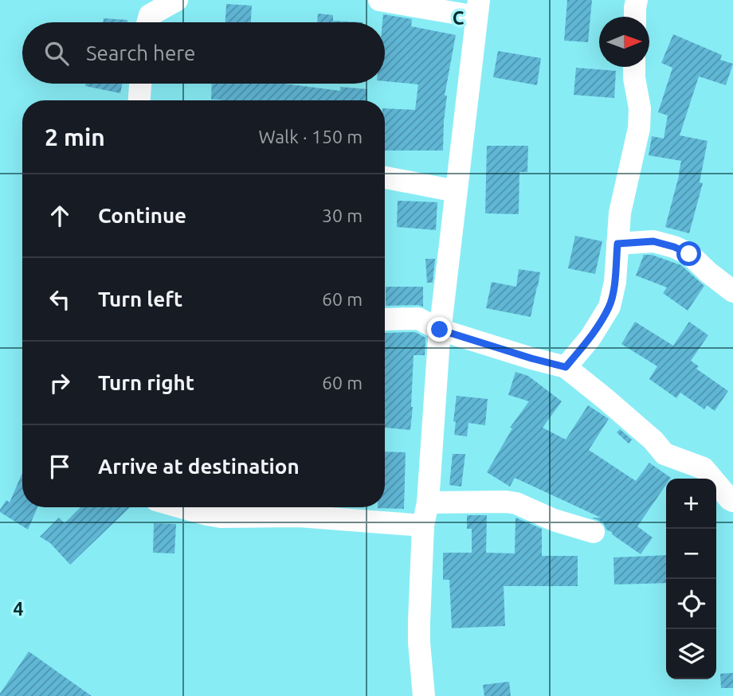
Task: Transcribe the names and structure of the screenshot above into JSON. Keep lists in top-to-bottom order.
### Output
{
  "north": "right",
  "page": {
    "search": "Search here",
    "heading": ["2 min", "Walk · 150 m"],
    "list": [
      ["Continue", "30 m"],
      ["Turn left", "60 m"],
      ["Turn right", "60 m"],
      "Arrive at destination"
    ],
    "map_buttons": ["+", "−"]
  },
  "grid": {
    "columns": ["C"],
    "rows": ["4"]
  }
}
